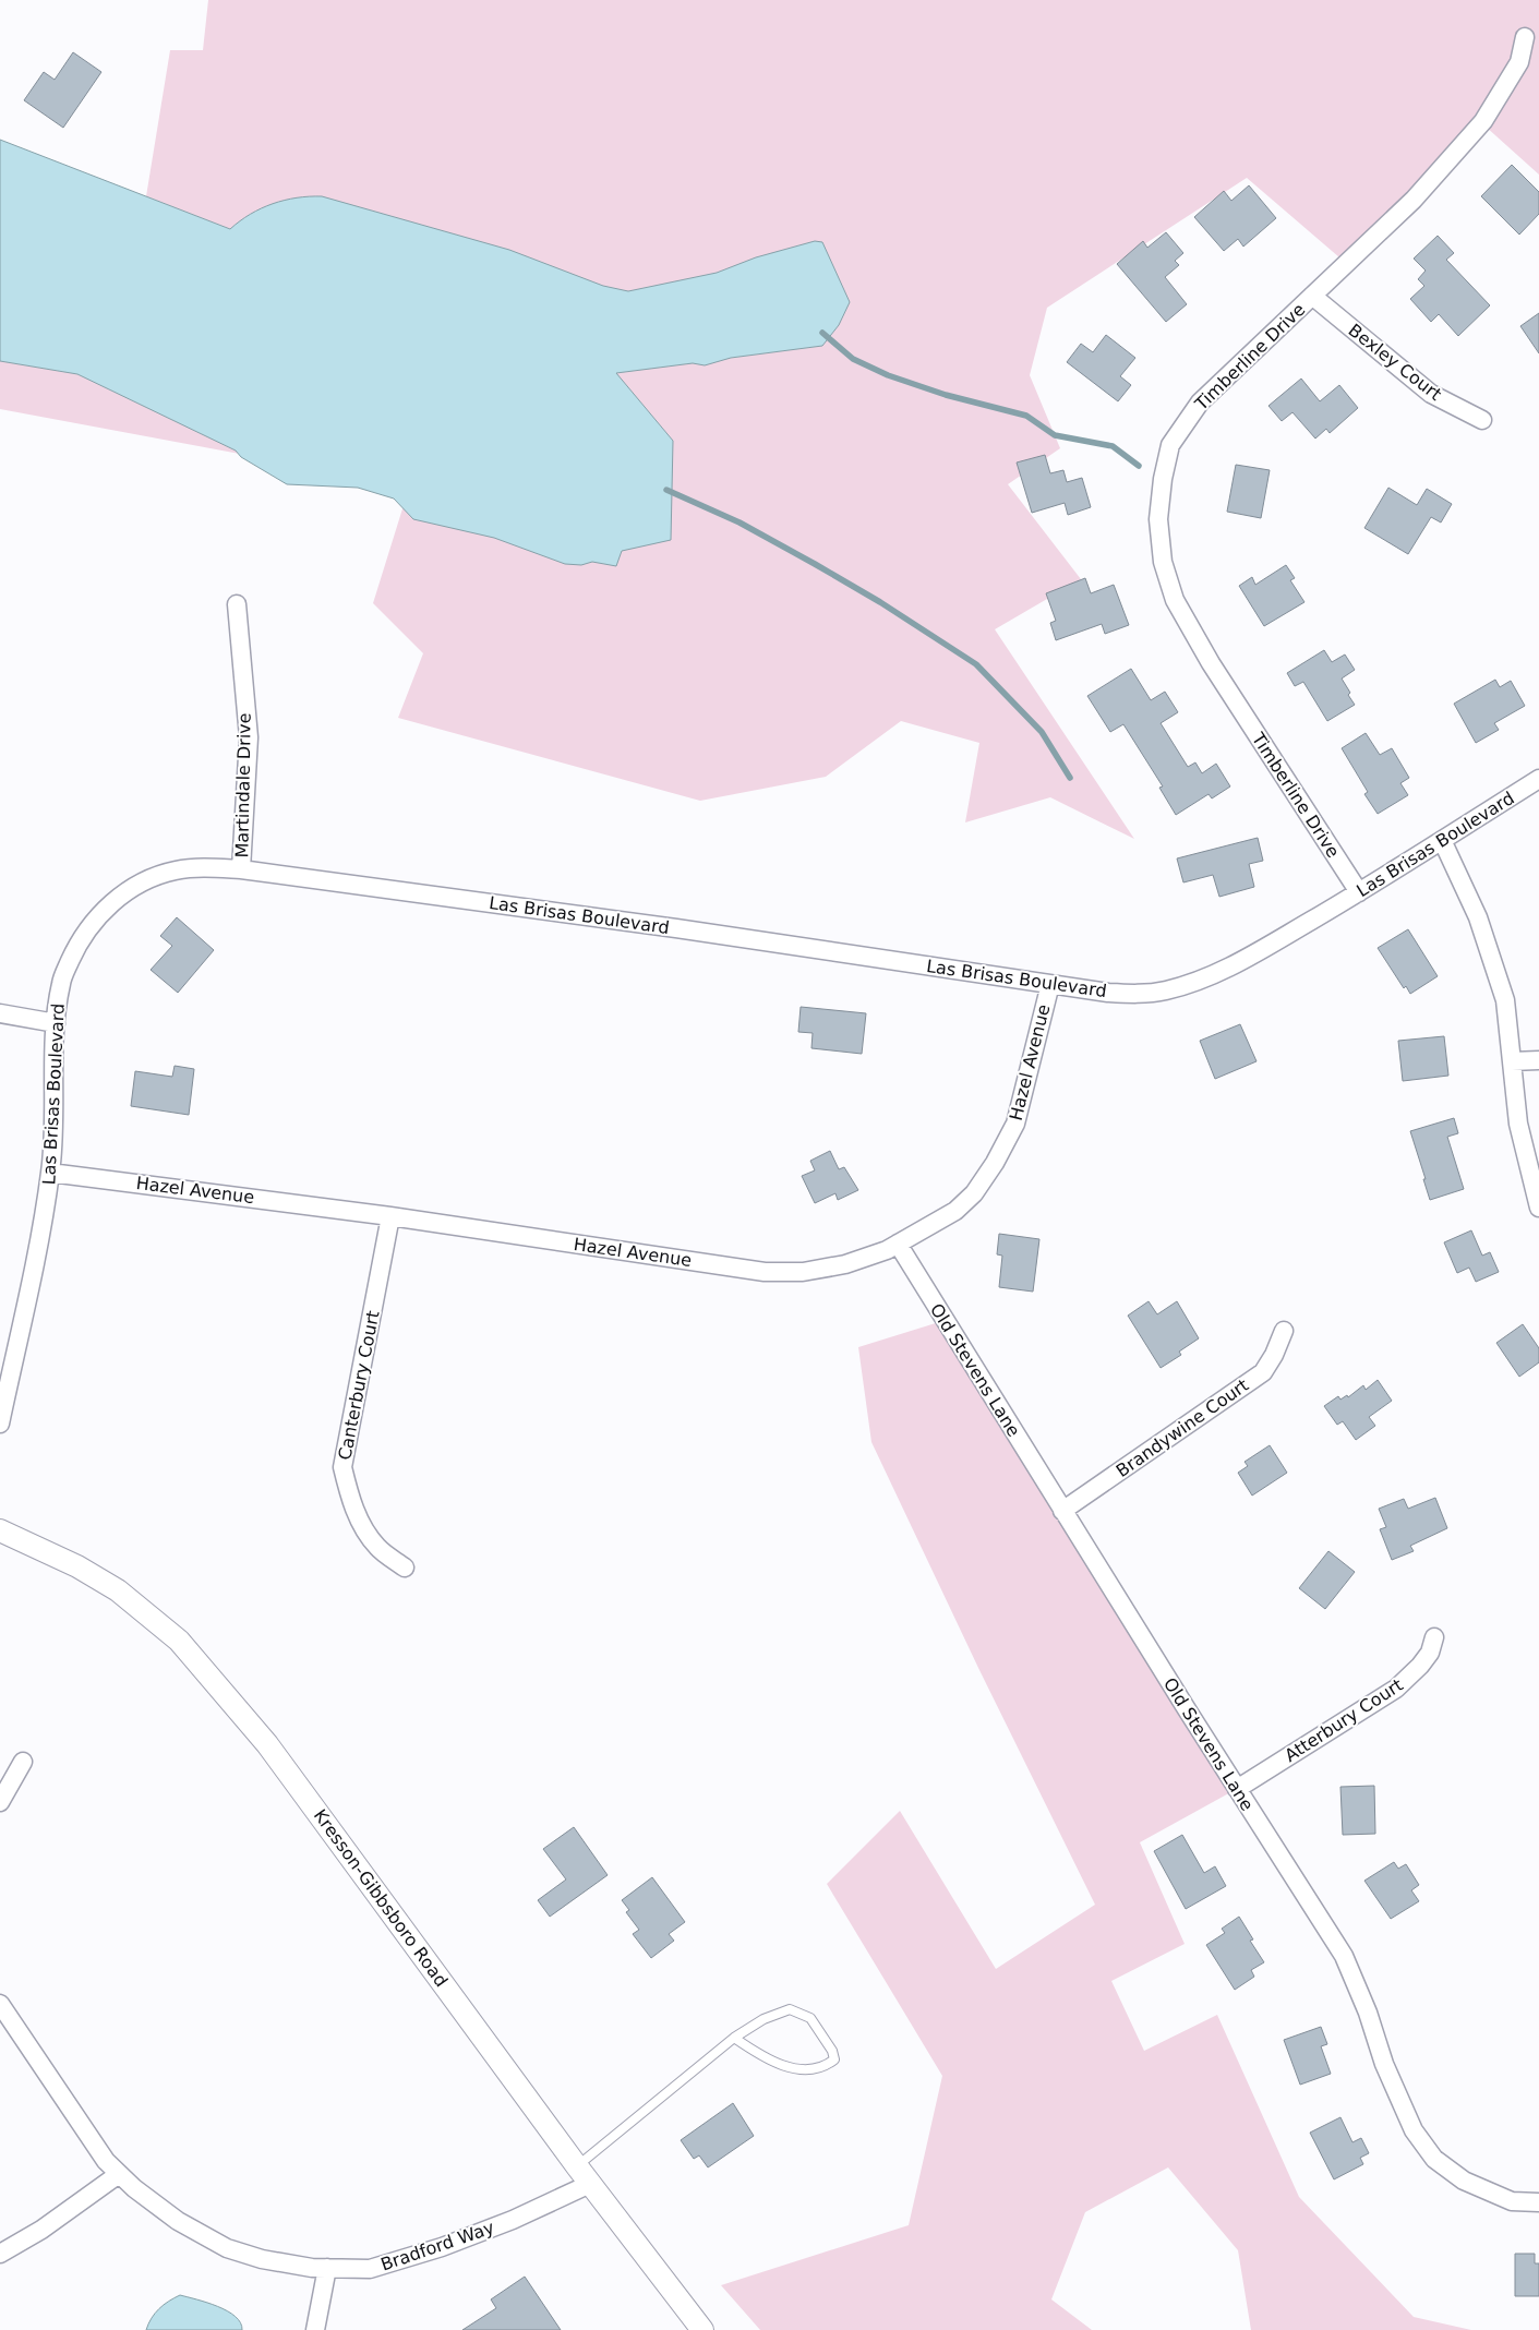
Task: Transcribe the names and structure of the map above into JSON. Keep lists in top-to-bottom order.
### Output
{
  "streets": {
    "street": [
      "Timberline Drive",
      "Bexley Court",
      "Martindale Drive",
      "Las Brisas Boulevard",
      "Hazel Avenue",
      "Old Stevens Lane",
      "Canterbury Court",
      "Brandywine Court",
      "Atterbury Court",
      "Kresson-Gibbsboro Road",
      "Bradford Way"
    ]
  },
  "crossings": [
    ["Timberline Drive", "Bexley Court"],
    ["Timberline Drive", "Las Brisas Boulevard"],
    ["Martindale Drive", "Las Brisas Boulevard"],
    ["Las Brisas Boulevard", "Hazel Avenue"],
    ["Hazel Avenue", "Old Stevens Lane"],
    ["Hazel Avenue", "Canterbury Court"],
    ["Old Stevens Lane", "Brandywine Court"],
    ["Old Stevens Lane", "Atterbury Court"],
    ["Kresson-Gibbsboro Road", "Bradford Way"]
  ]
}
